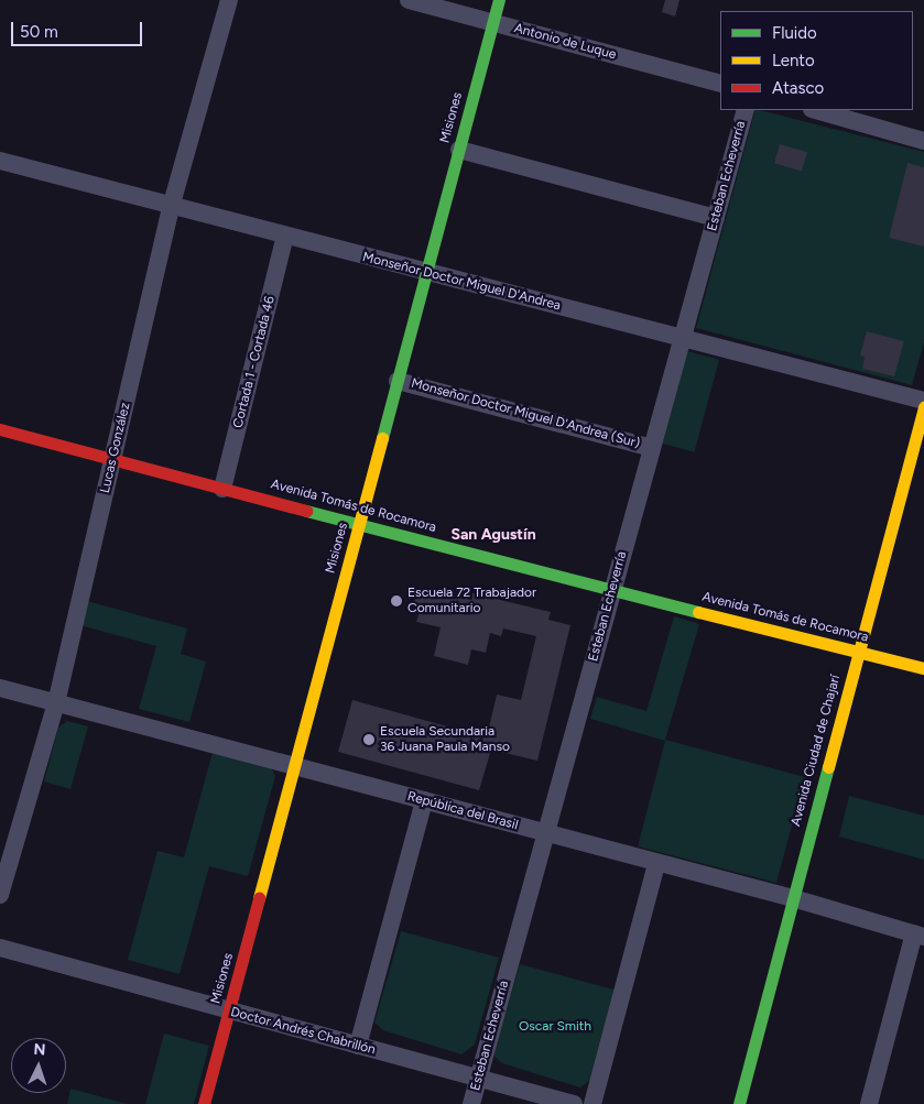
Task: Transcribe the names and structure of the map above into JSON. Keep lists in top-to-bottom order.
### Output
{
  "streets": {
    "street": [
      "Antonio de Luque",
      "Misiones",
      "Esteban Echeverría",
      "Monseñor Doctor Miguel D'Andrea",
      "Cortada 1 - Cortada 46",
      "Monseñor Doctor Miguel D'Andrea (Sur)",
      "Lucas González",
      "Avenida Tomás de Rocamora",
      "Avenida Ciudad de Chajarí",
      "República del Brasil",
      "Doctor Andrés Chabrillón"
    ]
  },
  "crossings": [
    ["Antonio de Luque", "Misiones"],
    ["Misiones", "Monseñor Doctor Miguel D'Andrea"],
    ["Misiones", "Monseñor Doctor Miguel D'Andrea (Sur)"],
    ["Misiones", "Avenida Tomás de Rocamora"],
    ["Misiones", "República del Brasil"],
    ["Misiones", "Doctor Andrés Chabrillón"],
    ["Esteban Echeverría", "Monseñor Doctor Miguel D'Andrea"],
    ["Esteban Echeverría", "Monseñor Doctor Miguel D'Andrea (Sur)"],
    ["Esteban Echeverría", "Avenida Tomás de Rocamora"],
    ["Esteban Echeverría", "República del Brasil"],
    ["Esteban Echeverría", "Doctor Andrés Chabrillón"],
    ["Monseñor Doctor Miguel D'Andrea", "Cortada 1 - Cortada 46"],
    ["Monseñor Doctor Miguel D'Andrea", "Lucas González"],
    ["Cortada 1 - Cortada 46", "Avenida Tomás de Rocamora"],
    ["Lucas González", "Avenida Tomás de Rocamora"],
    ["Lucas González", "República del Brasil"],
    ["Avenida Tomás de Rocamora", "Avenida Ciudad de Chajarí"],
    ["Avenida Ciudad de Chajarí", "República del Brasil"]
  ],
  "districts": ["San Agustín"],
  "parks": ["Oscar Smith"],
  "places": ["Escuela 72 Trabajador Comunitario", "Escuela Secundaria 36 Juana Paula Manso"],
  "legend": ["Fluido", "Lento", "Atasco"],
  "scale_bar": "50 m",
  "north": "top"
}
